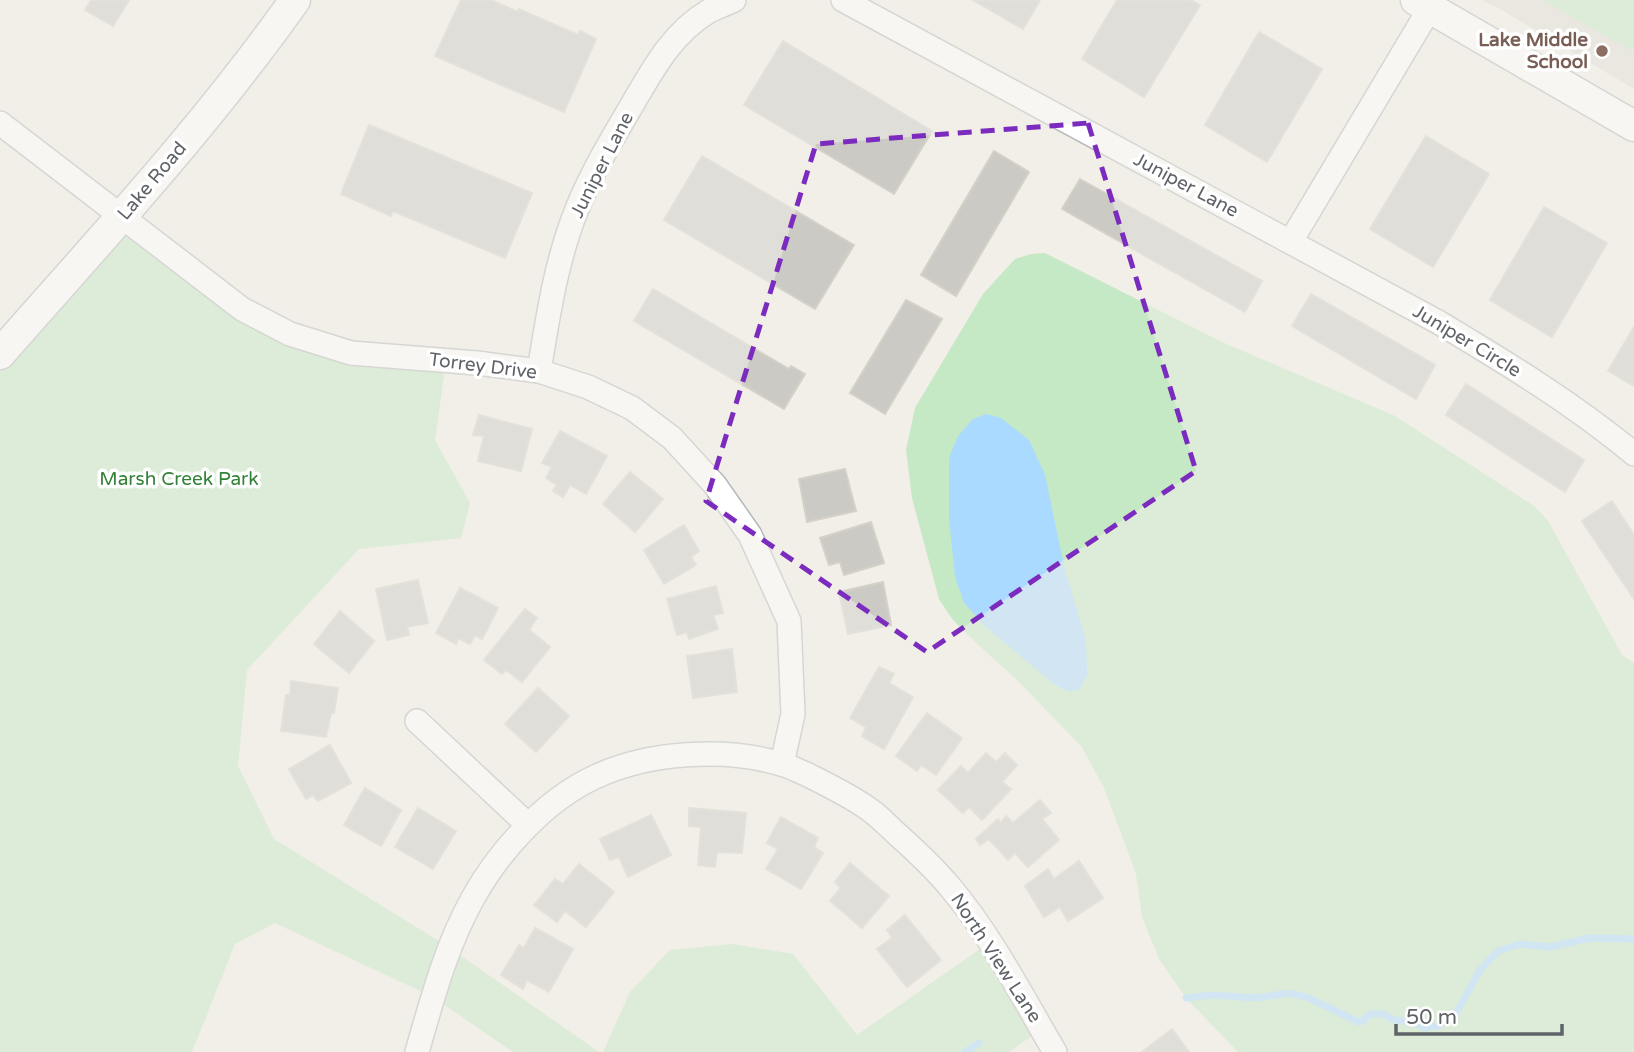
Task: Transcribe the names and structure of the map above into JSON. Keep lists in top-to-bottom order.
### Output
{
  "streets": {
    "street": [
      "Juniper Lane",
      "Lake Road",
      "Juniper Circle",
      "Torrey Drive",
      "North View Lane"
    ]
  },
  "crossings": [
    ["Juniper Lane", "Juniper Circle"],
    ["Juniper Lane", "Torrey Drive"],
    ["Lake Road", "Torrey Drive"],
    ["Torrey Drive", "North View Lane"]
  ],
  "parks": ["Marsh Creek Park"],
  "places": ["Lake Middle School"],
  "scale_bar": "50 m"
}
